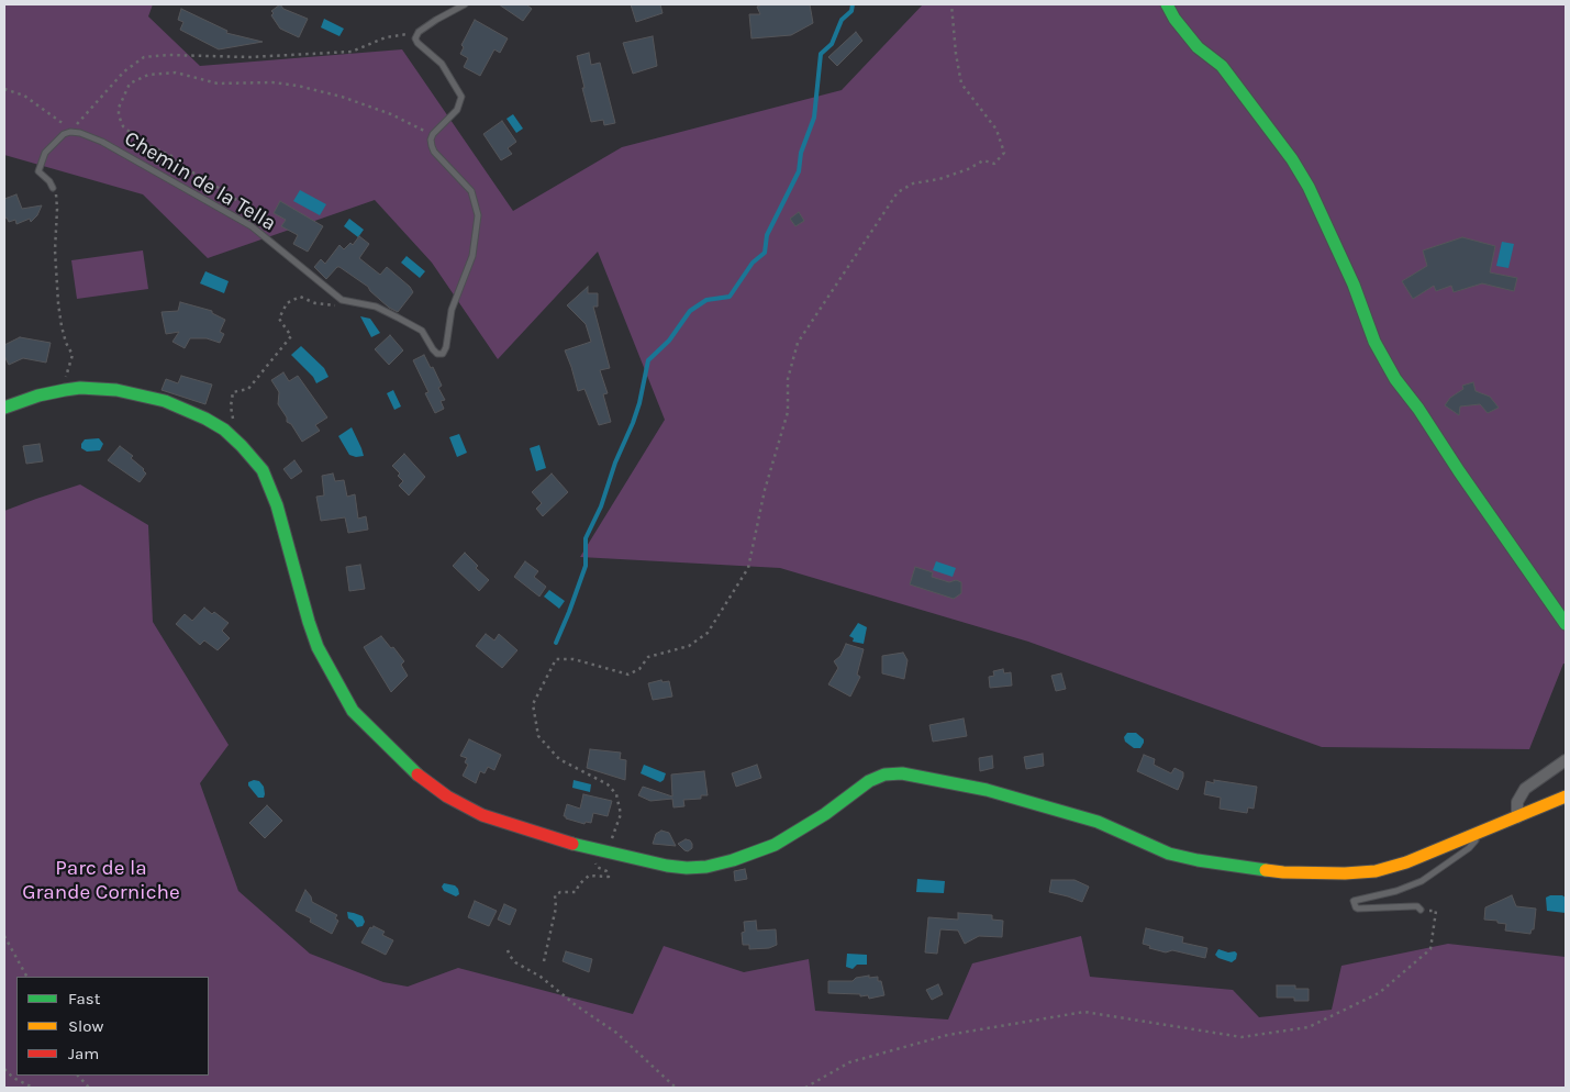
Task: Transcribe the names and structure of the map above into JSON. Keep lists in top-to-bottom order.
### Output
{
  "streets": {
    "lane": ["Chemin de la Tella"]
  },
  "parks": ["Parc de la Grande Corniche"],
  "legend": ["Fast", "Slow", "Jam"]
}
